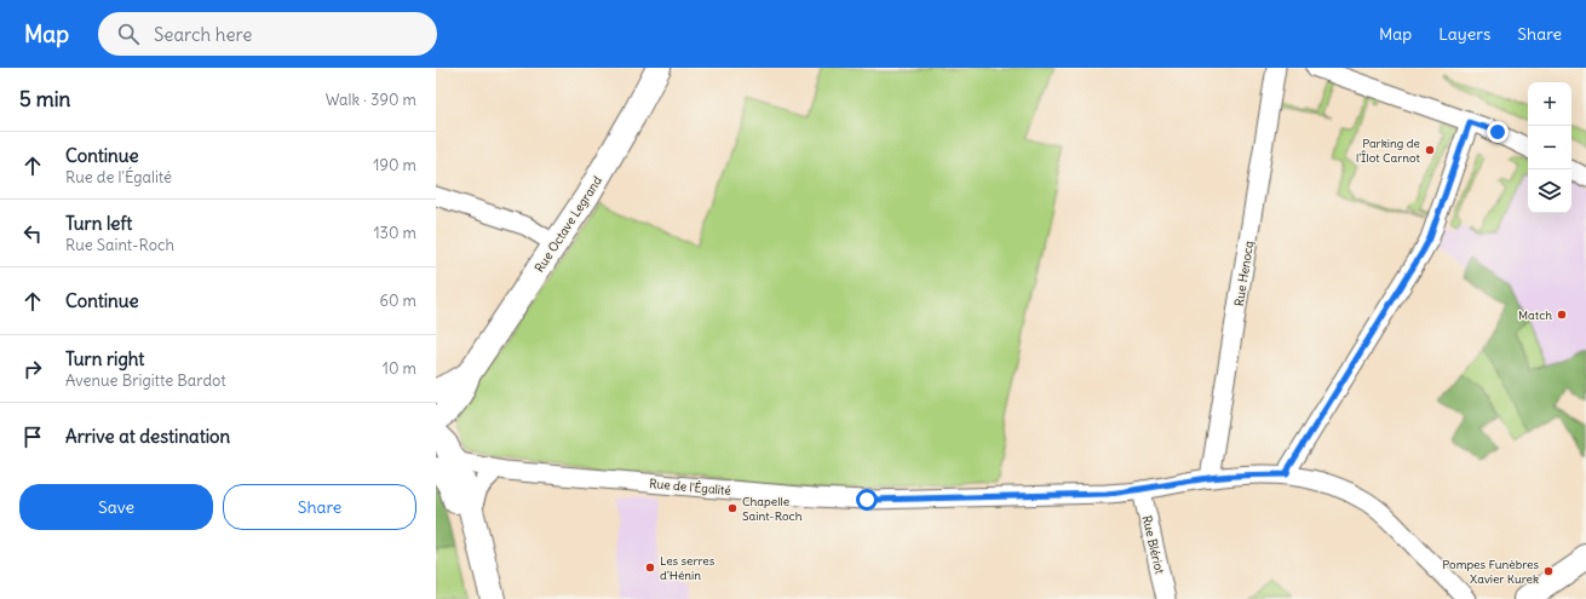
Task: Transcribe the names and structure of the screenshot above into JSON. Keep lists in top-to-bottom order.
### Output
{
  "streets": {
    "main road": ["Rue Octave Legrand"],
    "street": ["Rue Henocq", "Rue de l'Égalité", "Rue Blériot"]
  },
  "crossings": [
    ["Rue Henocq", "Rue de l'Égalité"],
    ["Rue de l'Égalité", "Rue Blériot"]
  ],
  "places": [
    "Parking de l'Îlot Carnot",
    "Match",
    "Chapelle Saint-Roch",
    "Les serres d'Hénin",
    "Pompes Funèbres Xavier Kurek"
  ],
  "page": {
    "header": "Map",
    "search": "Search here",
    "nav": ["Map", "Layers", "Share"],
    "heading": ["5 min", "Walk · 390 m"],
    "map_buttons": ["+", "−"],
    "list": [
      ["Continue", "Rue de l'Égalité", "190 m"],
      ["Turn left", "Rue Saint-Roch", "130 m"],
      ["Continue", "60 m"],
      ["Turn right", "Avenue Brigitte Bardot", "10 m"],
      "Arrive at destination"
    ],
    "buttons": ["Save", "Share"]
  }
}
